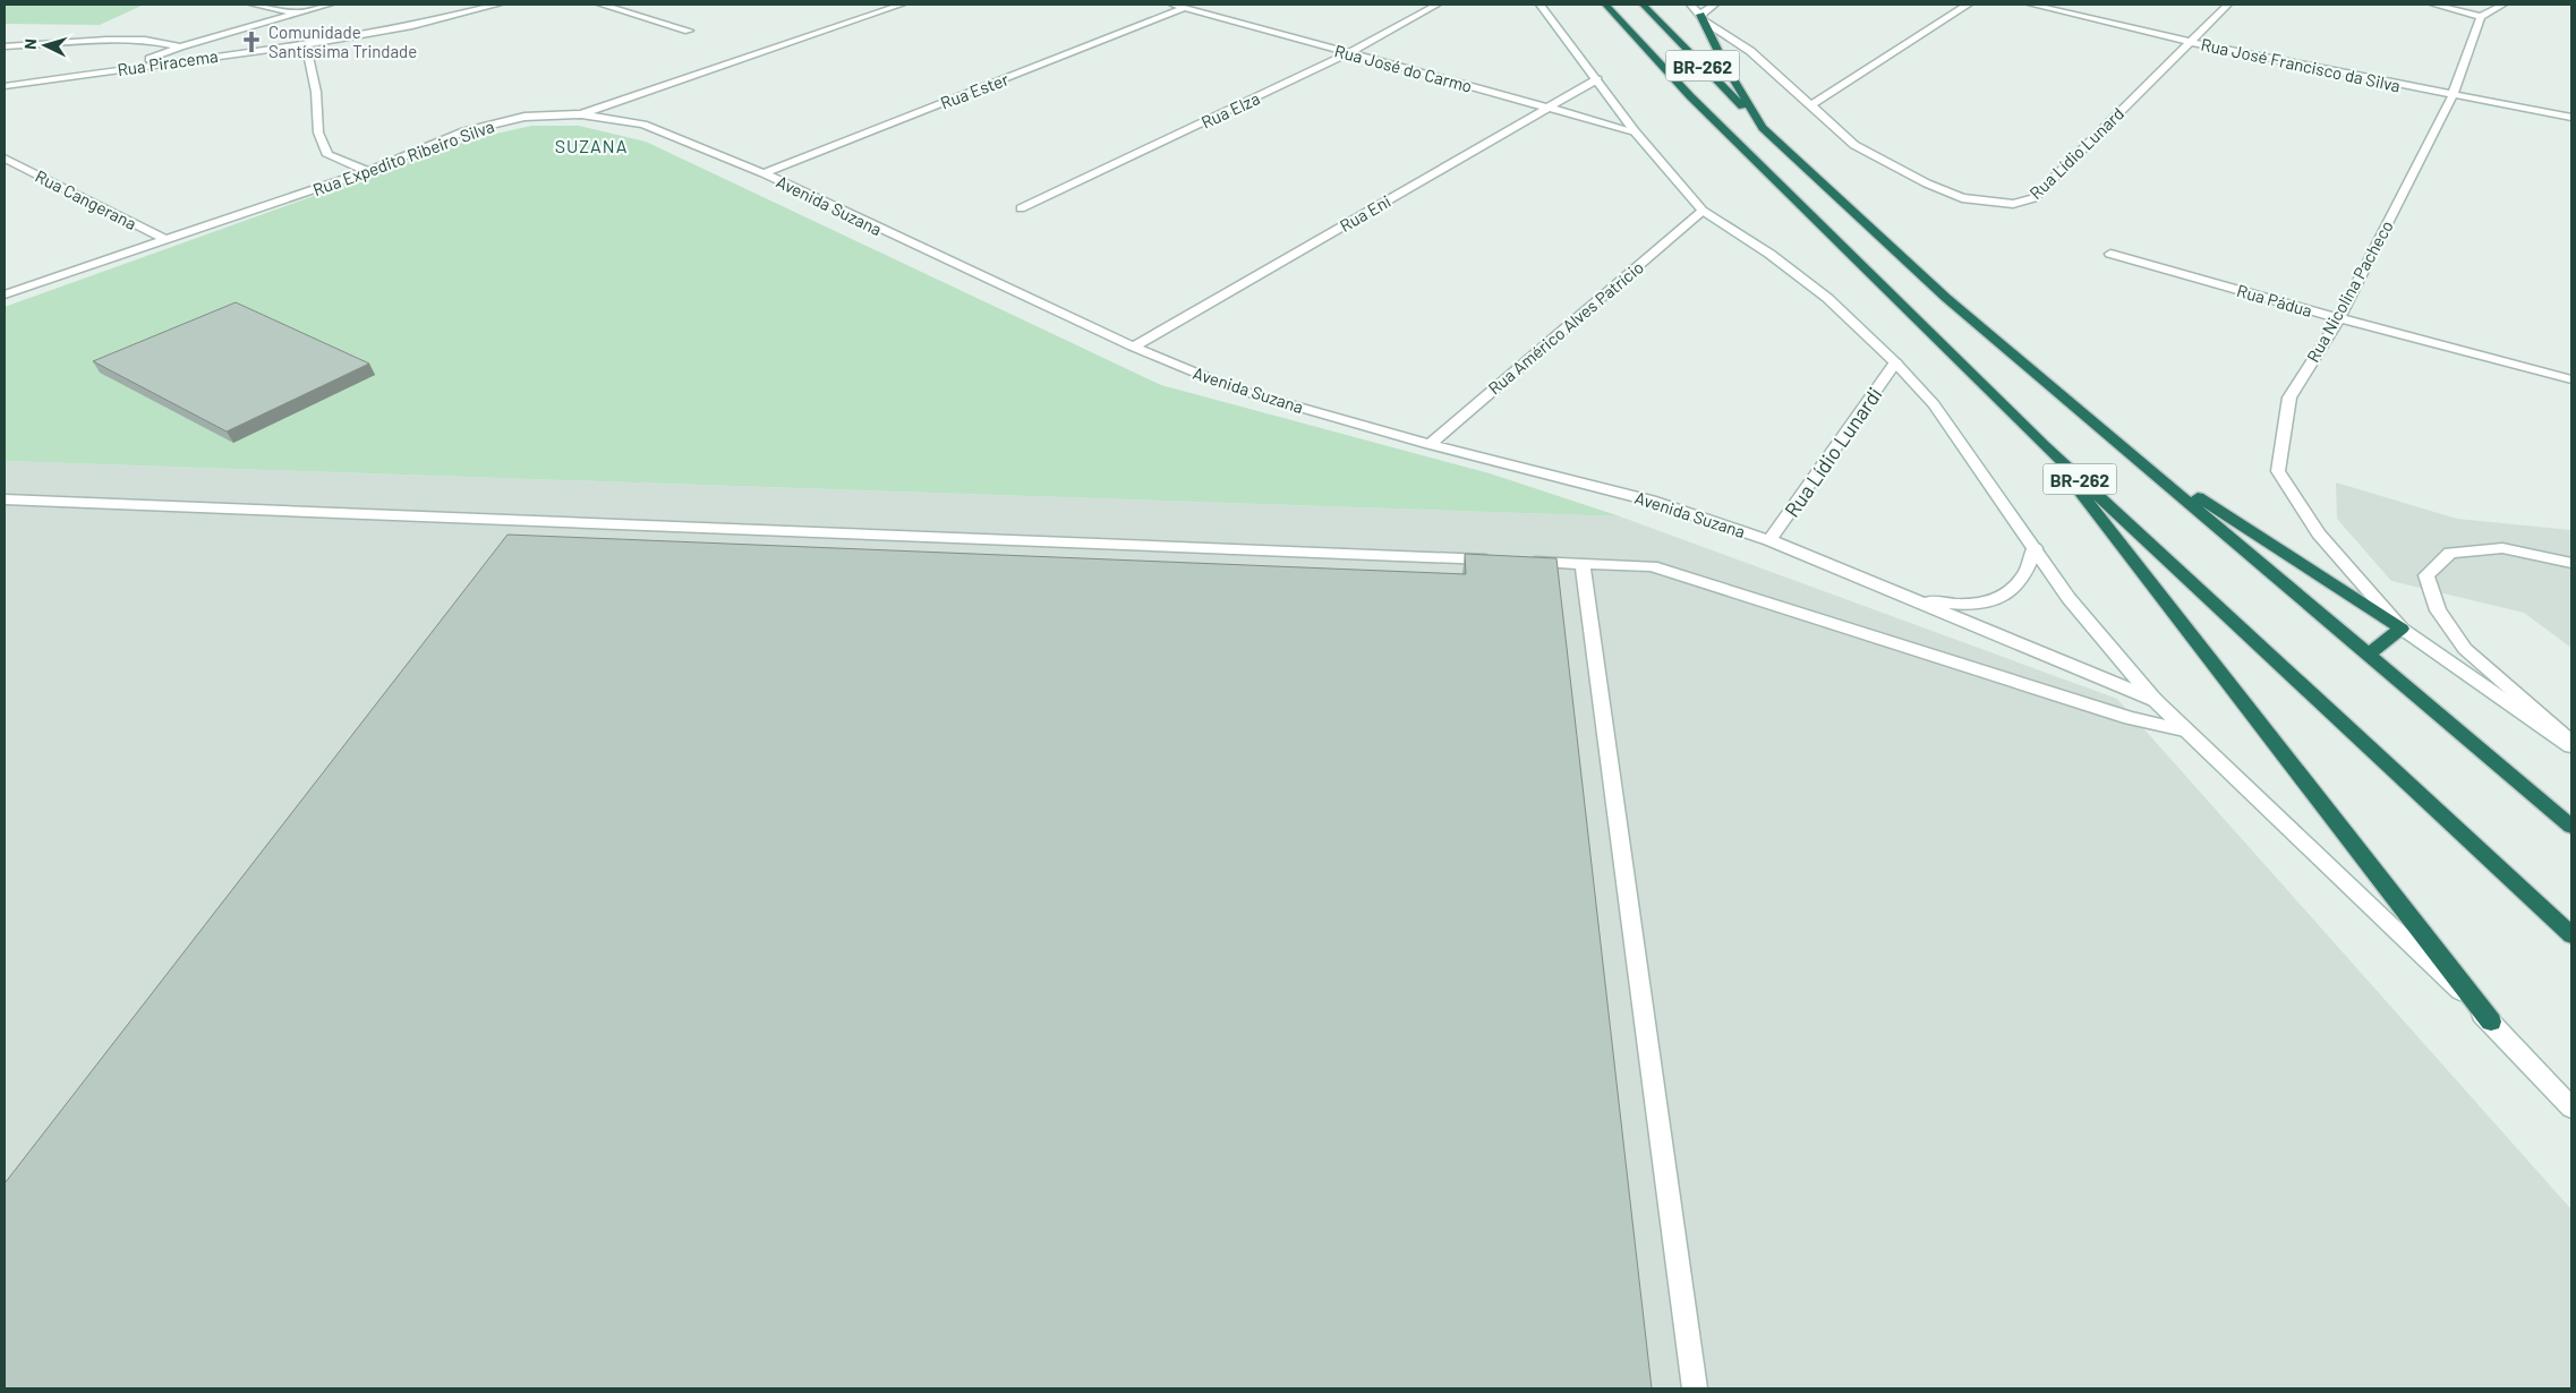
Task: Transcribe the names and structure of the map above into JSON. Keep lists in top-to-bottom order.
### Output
{
  "streets": {
    "highway": ["BR-262"],
    "street": [
      "Rua Piracema",
      "Rua José Francisco da Silva",
      "Rua José do Carmo",
      "Rua Ester",
      "Rua Elza",
      "Rua Lídio Lunard",
      "Rua Expedito Ribeiro Silva",
      "Rua Cangerana",
      "Avenida Suzana",
      "Rua Eni",
      "Rua Nicolina Pacheco",
      "Rua Pádua",
      "Rua Américo Alves Patrício",
      "Rua Lídio Lunardi"
    ]
  },
  "crossings": [
    ["Rua José Francisco da Silva", "Rua Lídio Lunard"],
    ["Rua José Francisco da Silva", "Rua Nicolina Pacheco"],
    ["Rua José do Carmo", "Rua Ester"],
    ["Rua José do Carmo", "Rua Elza"],
    ["Rua José do Carmo", "Rua Eni"],
    ["Rua Ester", "Avenida Suzana"],
    ["Rua Expedito Ribeiro Silva", "Rua Cangerana"],
    ["Rua Expedito Ribeiro Silva", "Avenida Suzana"],
    ["Avenida Suzana", "Rua Eni"],
    ["Avenida Suzana", "Rua Américo Alves Patrício"],
    ["Avenida Suzana", "Rua Lídio Lunardi"],
    ["Rua Nicolina Pacheco", "Rua Pádua"]
  ],
  "districts": ["SUZANA"],
  "places": {
    "church": ["Comunidade Santíssima Trindade"]
  },
  "north": "left"
}
